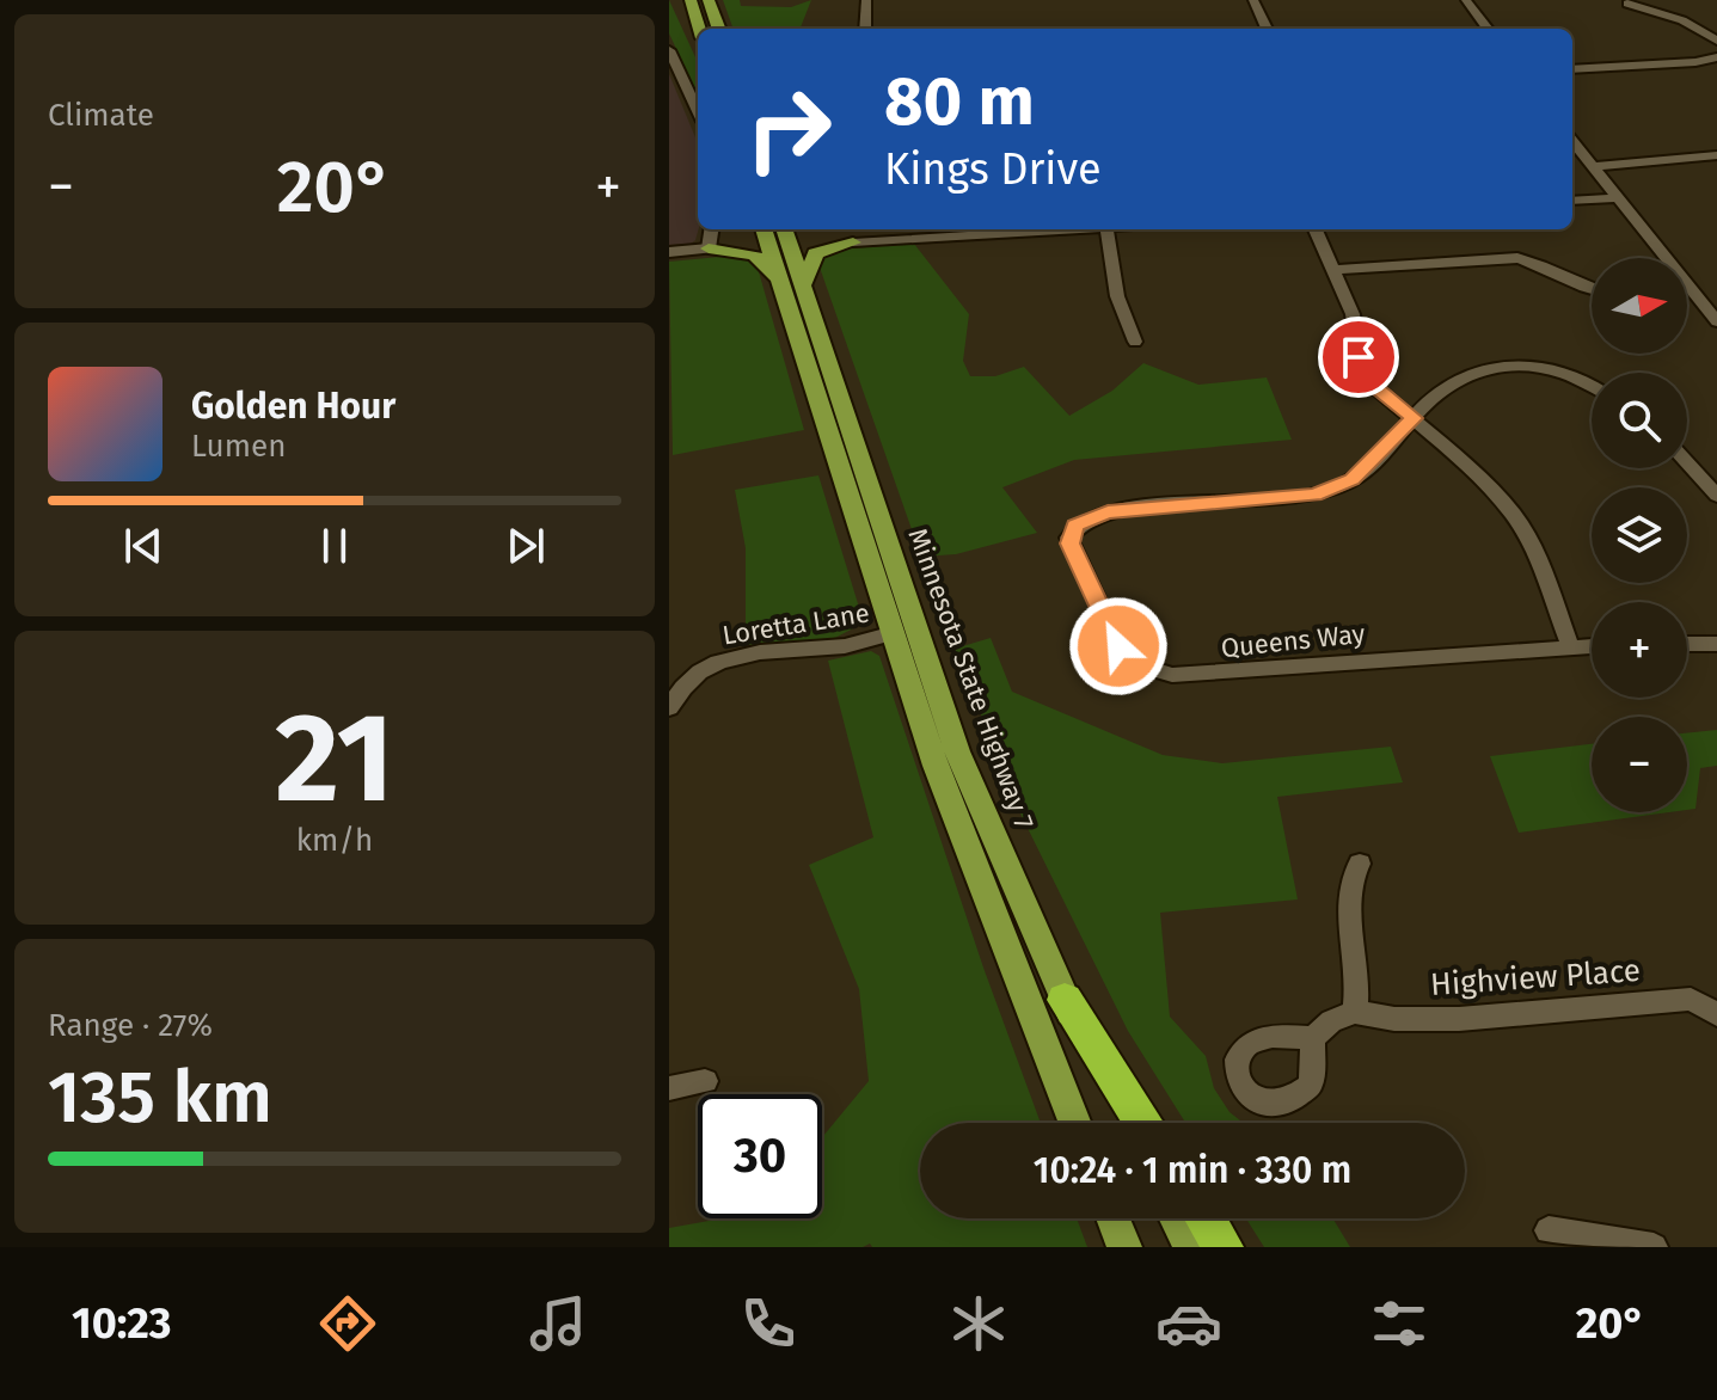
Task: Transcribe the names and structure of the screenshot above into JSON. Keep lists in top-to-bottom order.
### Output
{
  "streets": {
    "main road": ["Minnesota State Highway 7"],
    "street": ["Loretta Lane", "Queens Way", "Highview Place"]
  },
  "crossings": [
    ["Loretta Lane", "Minnesota State Highway 7"]
  ],
  "north": "right",
  "page": {
    "tile": [
      "Climate",
      ["21", "km/h"],
      ["Range · 27%", "135 km"]
    ],
    "turn": ["80 m", "Kings Drive"],
    "heat": ["−", "20°", "+"],
    "map_buttons": ["+", "−"],
    "song": ["Golden Hour", "Lumen"],
    "limit": "30",
    "trip": "10:24 · 1 min · 330 m",
    "tabs": ["10:23", "20°"]
  }
}
